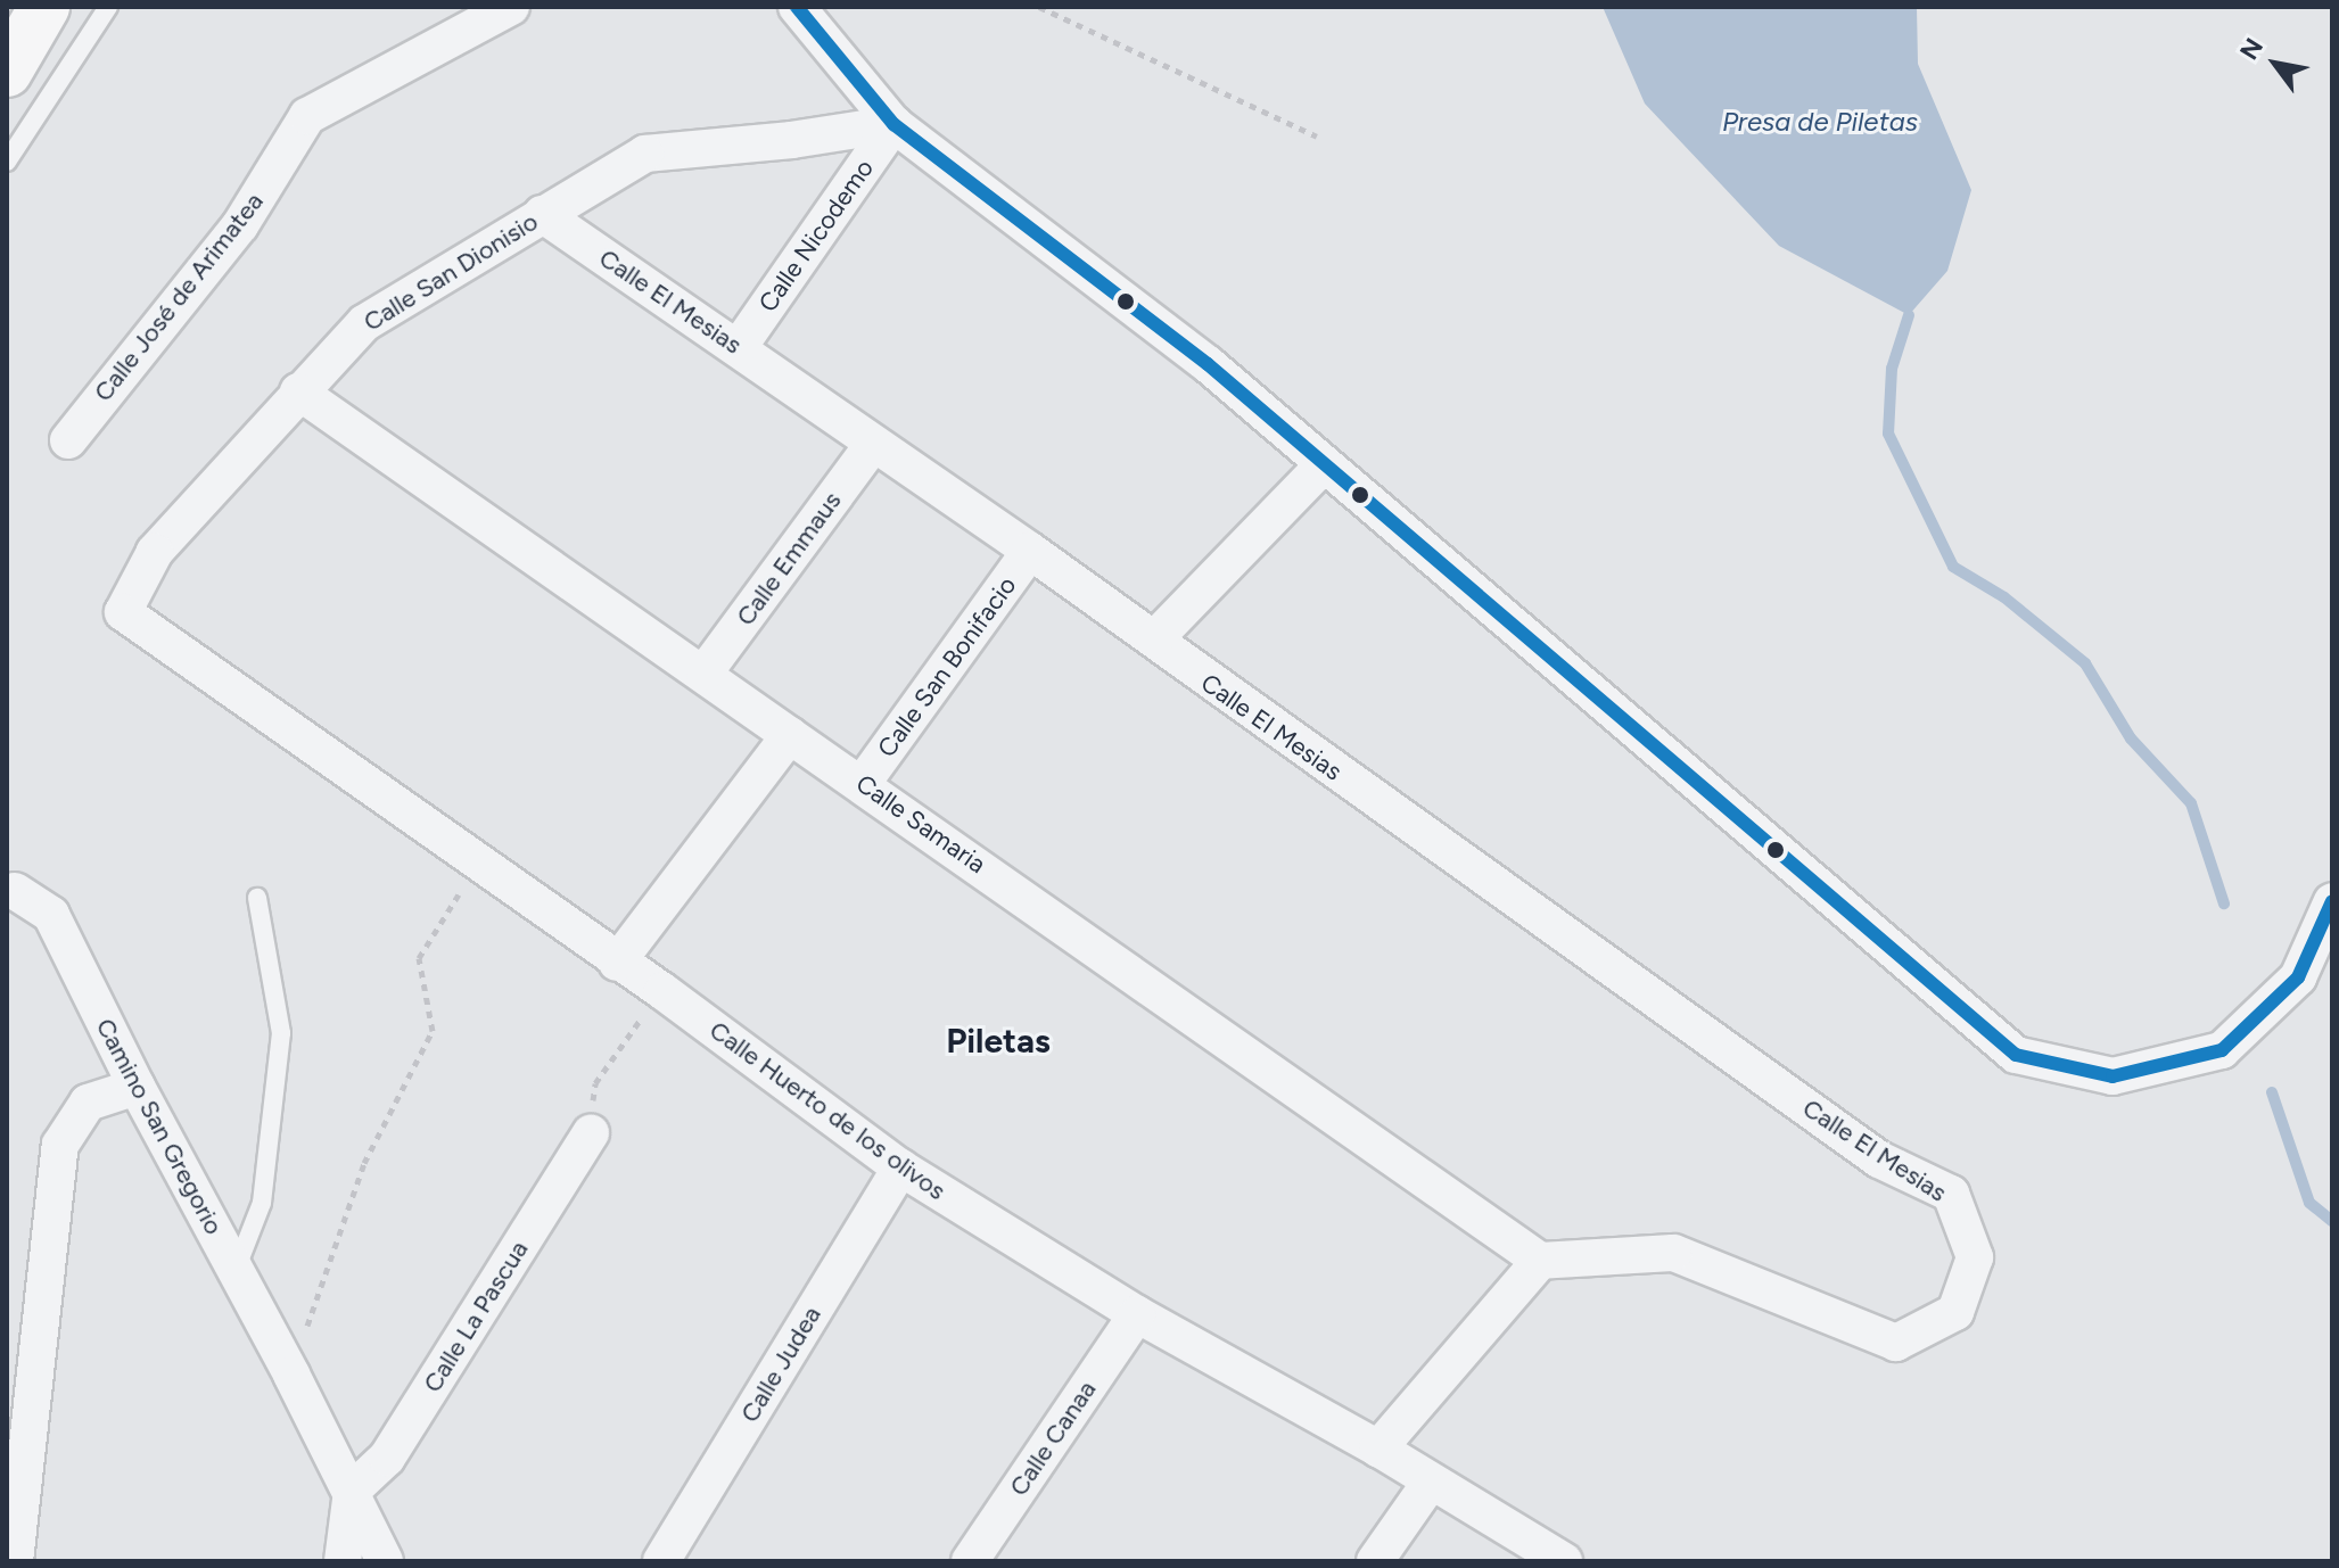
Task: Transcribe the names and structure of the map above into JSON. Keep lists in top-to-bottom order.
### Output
{
  "streets": {
    "street": [
      "Calle Nicodemo",
      "Calle San Dionisio",
      "Calle José de Arimatea",
      "Calle El Mesias",
      "Calle Emmaus",
      "Calle San Bonifacio",
      "Calle Samaria",
      "Calle Huerto de los olivos",
      "Camino San Gregorio",
      "Calle La Pascua",
      "Calle Judea",
      "Calle Canaa"
    ]
  },
  "crossings": [
    ["Calle Nicodemo", "Calle San Dionisio"],
    ["Calle Nicodemo", "Calle El Mesias"],
    ["Calle San Dionisio", "Calle El Mesias"],
    ["Calle San Dionisio", "Calle Samaria"],
    ["Calle San Dionisio", "Calle Huerto de los olivos"],
    ["Calle El Mesias", "Calle Emmaus"],
    ["Calle El Mesias", "Calle San Bonifacio"],
    ["Calle El Mesias", "Calle Samaria"],
    ["Calle Emmaus", "Calle Samaria"],
    ["Calle San Bonifacio", "Calle Samaria"],
    ["Calle Huerto de los olivos", "Calle Judea"],
    ["Calle Huerto de los olivos", "Calle Canaa"],
    ["Camino San Gregorio", "Calle La Pascua"]
  ],
  "districts": ["Piletas"],
  "water": ["Presa de Piletas"],
  "north": "top left"
}
